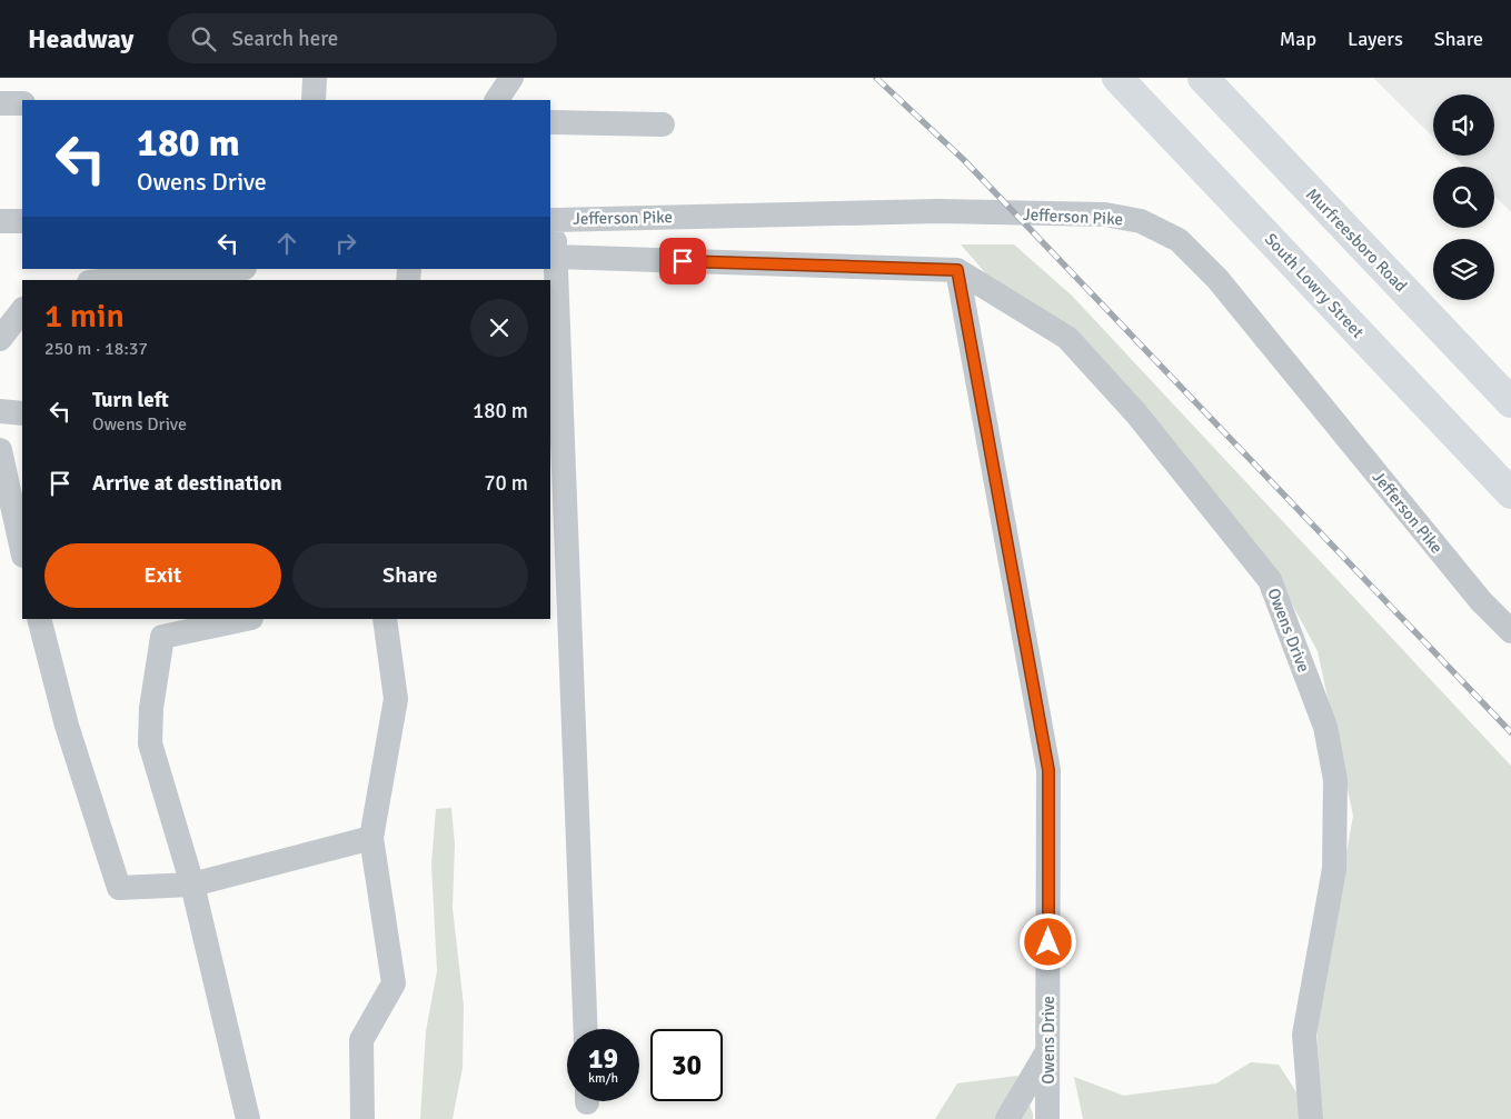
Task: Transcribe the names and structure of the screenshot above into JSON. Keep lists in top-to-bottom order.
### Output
{
  "streets": {
    "main road": ["Murfreesboro Road", "South Lowry Street"],
    "street": ["Jefferson Pike", "Owens Drive"]
  },
  "page": {
    "header": "Headway",
    "search": "Search here",
    "nav": ["Map", "Layers", "Share"],
    "turn": ["180 m", "Owens Drive"],
    "heading": ["1 min", "250 m · 18:37"],
    "list": [
      {
        "name": "Turn left",
        "note": "Owens Drive",
        "value": "180 m"
      },
      {
        "name": "Arrive at destination",
        "value": "70 m"
      }
    ],
    "buttons": ["Exit", "Share"],
    "speed": "19 km/h",
    "limit": "30"
  }
}
